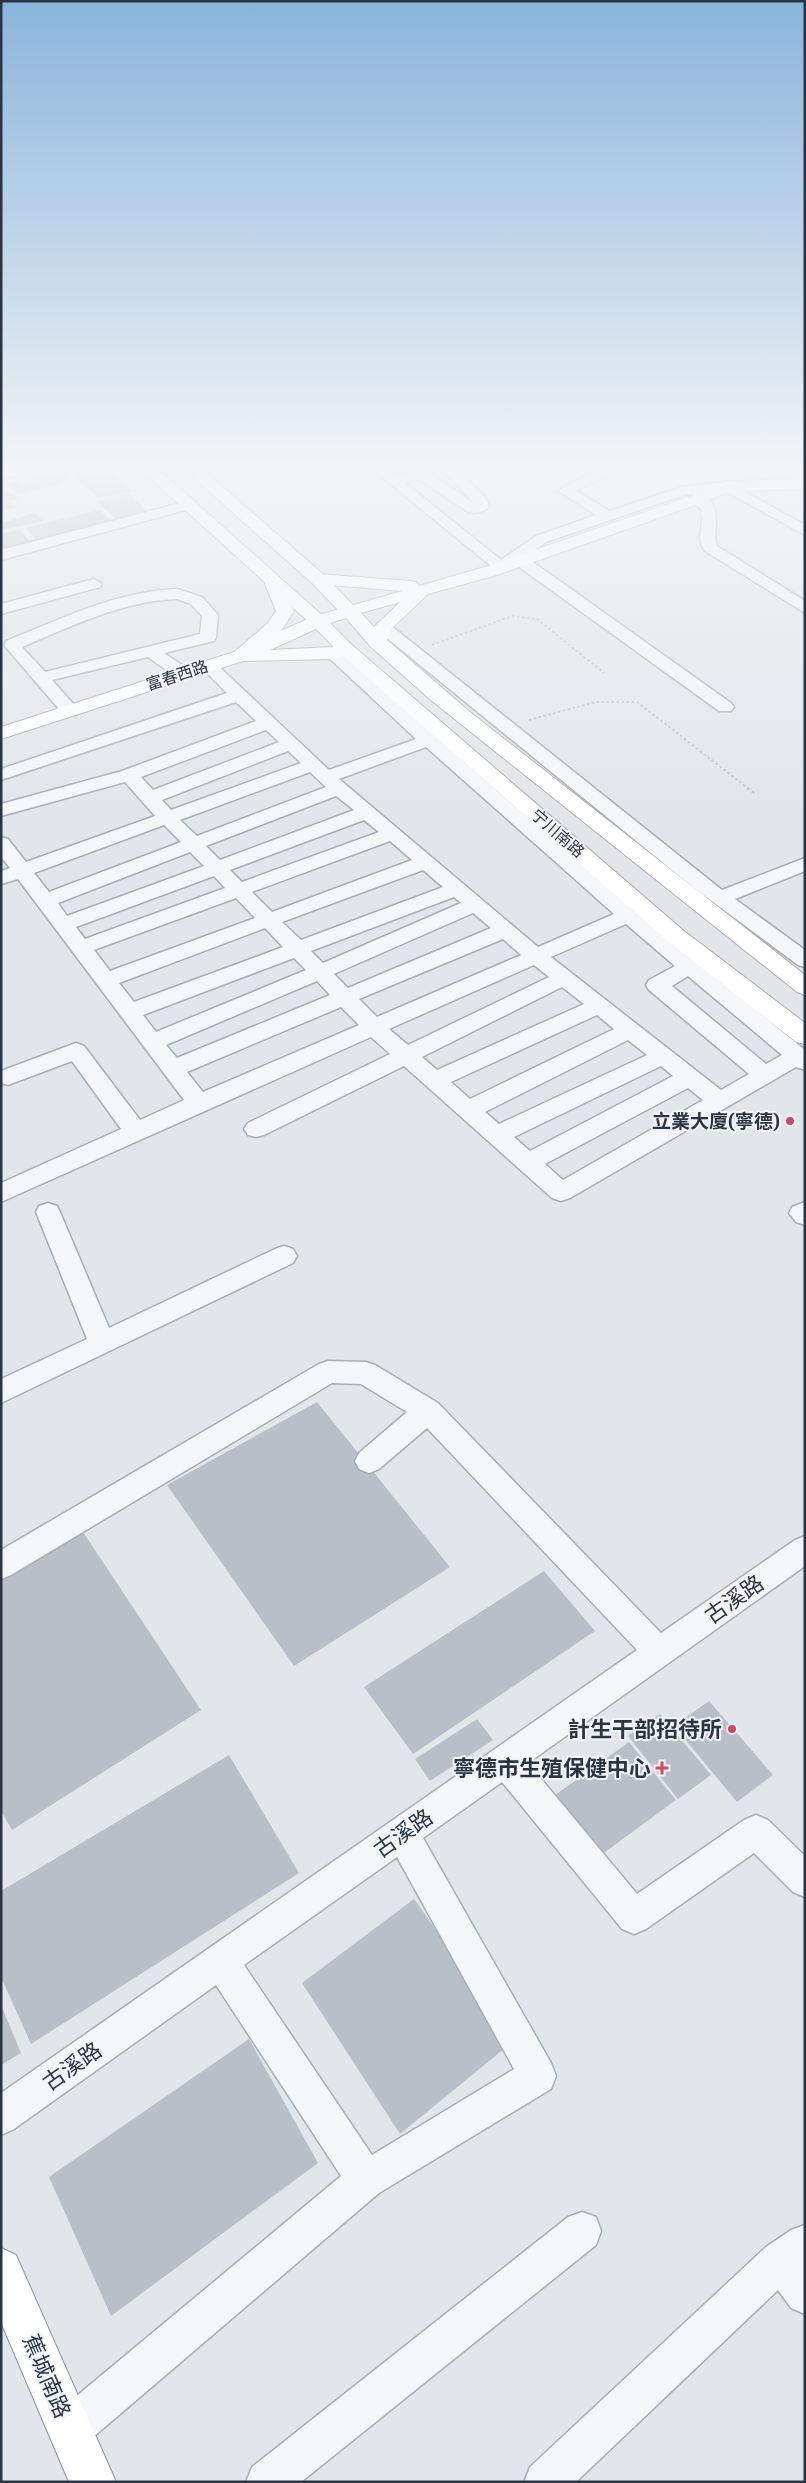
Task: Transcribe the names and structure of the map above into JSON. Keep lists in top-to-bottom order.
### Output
{
  "streets": {
    "main road": ["富春西路", "宁川南路", "蕉城南路"],
    "street": ["古溪路"]
  },
  "crossings": [
    ["富春西路", "宁川南路"]
  ],
  "places": {
    "other": ["立業大廈(寧德)", "計生干部招待所"],
    "health": ["寧德市生殖保健中心"]
  }
}
